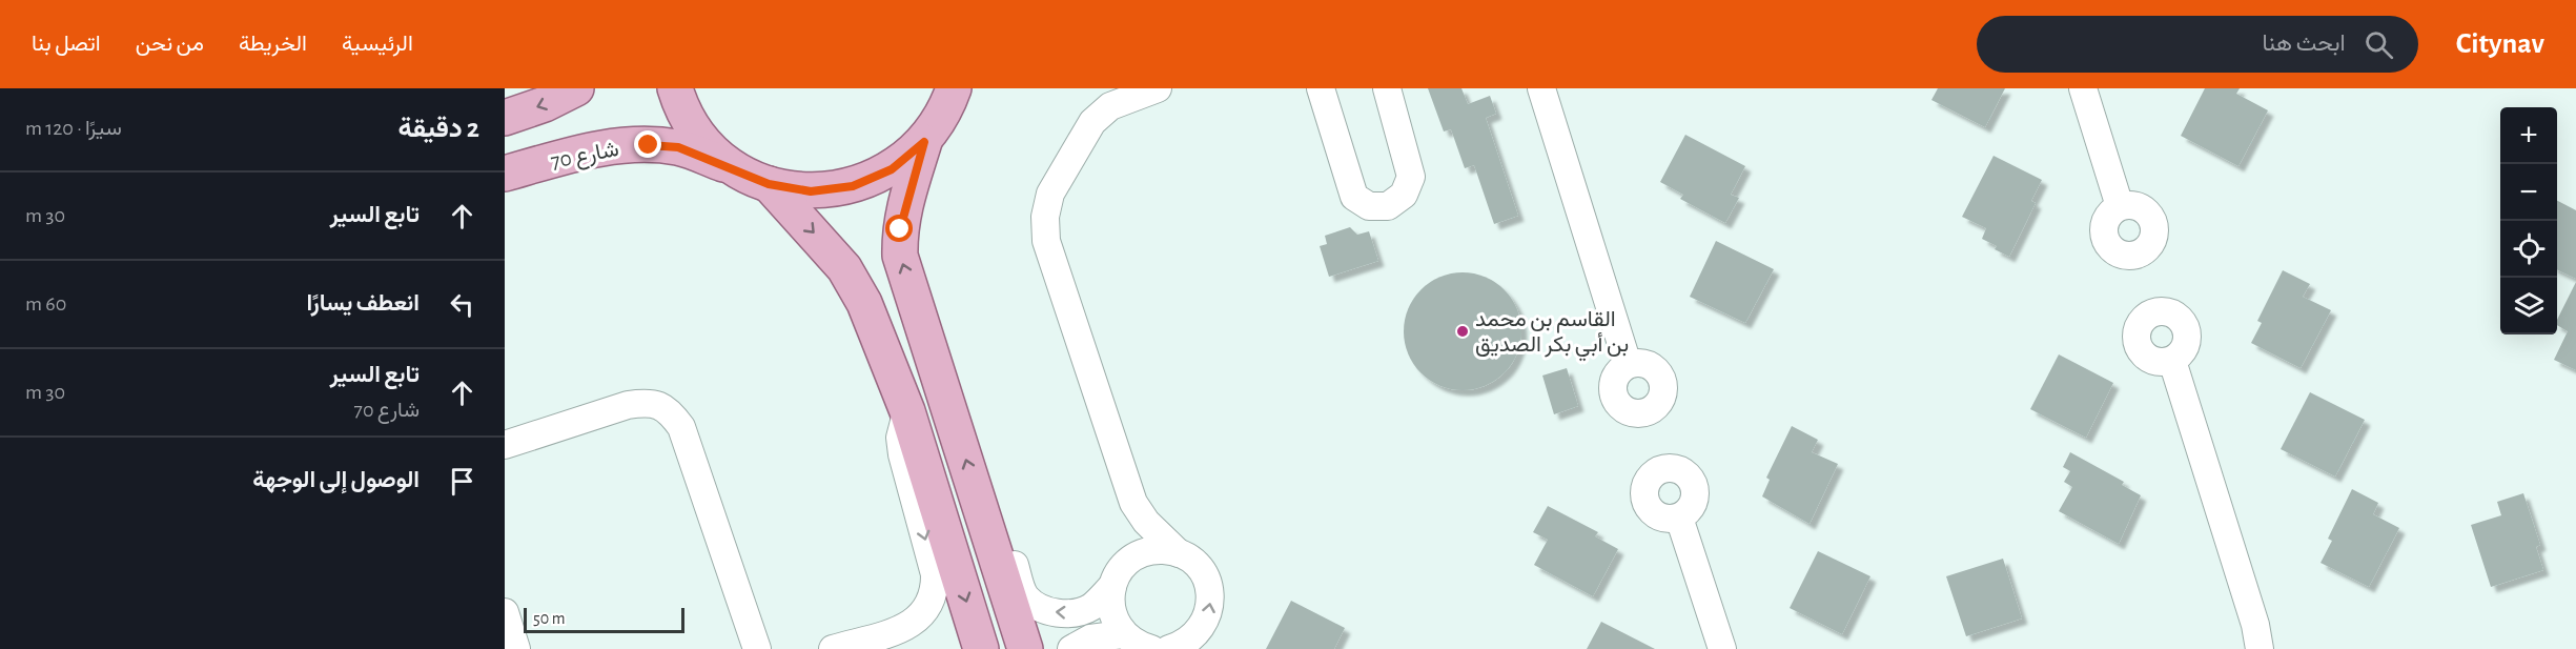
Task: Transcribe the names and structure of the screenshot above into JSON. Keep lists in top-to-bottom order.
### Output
{
  "streets": {
    "main road": ["شارع 70"]
  },
  "places": ["القاسم بن محمد بن أبي بكر الصديق"],
  "scale_bar": "50 m",
  "page": {
    "header": "Citynav",
    "search": "ابحث هنا",
    "nav": [
      "الرئيسية",
      "الخريطة",
      "من نحن",
      "اتصل بنا"
    ],
    "heading": ["2 دقيقة", "سيرًا · 120 m"],
    "map_buttons": ["+", "−"],
    "list": [
      ["تابع السير", "30 m"],
      ["انعطف يسارًا", "60 m"],
      ["تابع السير", "شارع 70", "30 m"],
      "الوصول إلى الوجهة"
    ],
    "scale": "50 m"
  }
}
